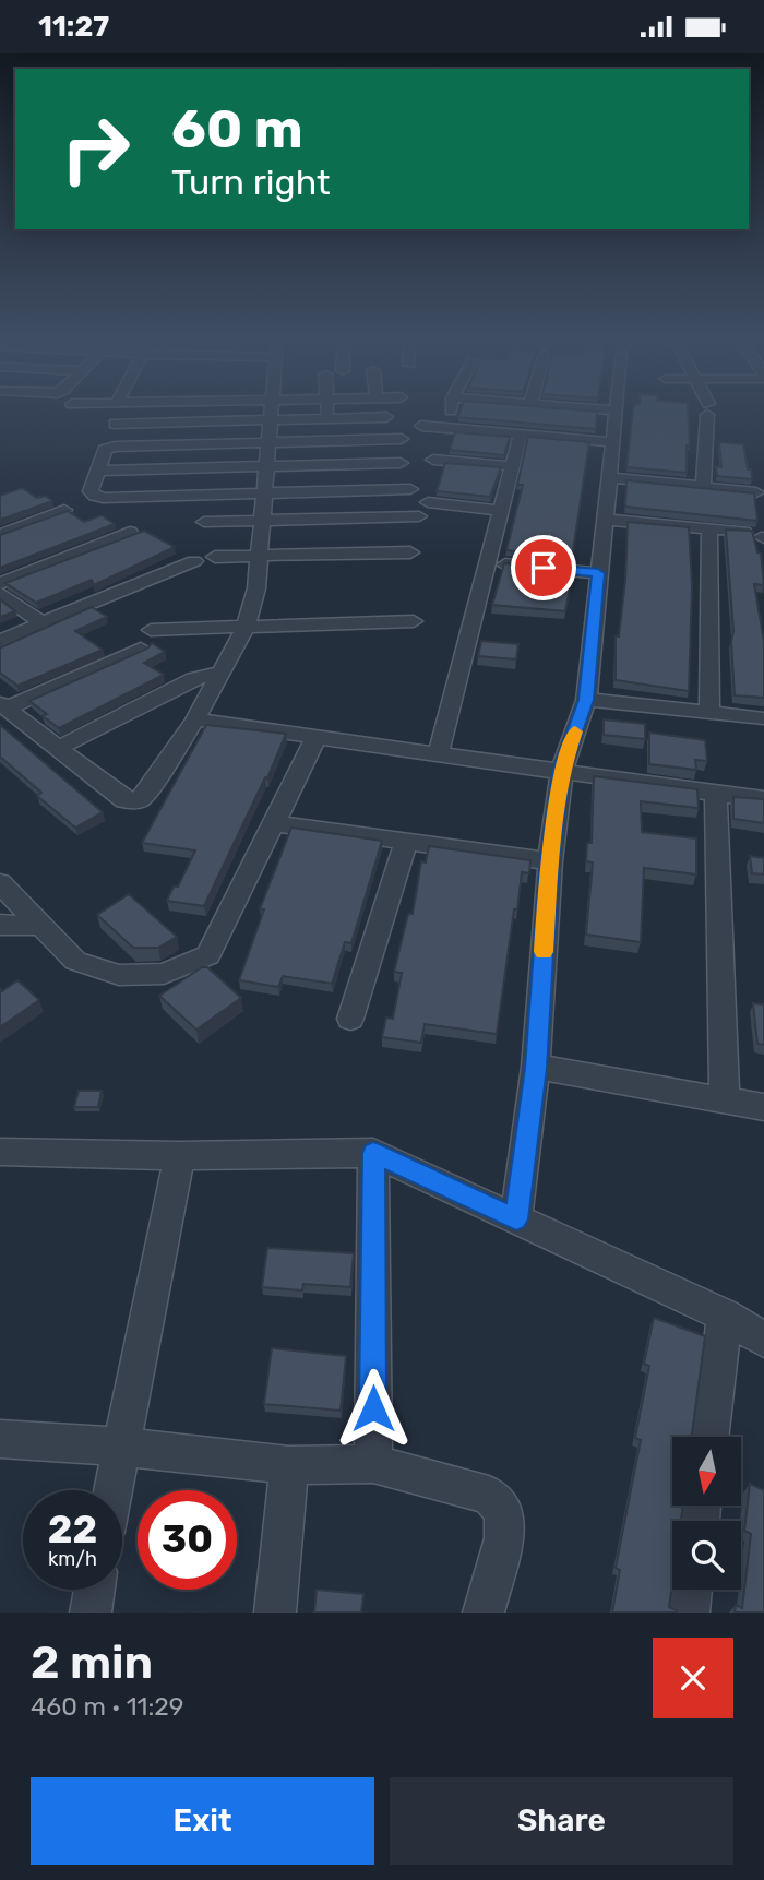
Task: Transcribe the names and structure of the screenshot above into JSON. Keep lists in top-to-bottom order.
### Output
{
  "north": "bottom",
  "page": {
    "status": "11:27",
    "turn": ["60 m", "Turn right"],
    "speed": "22 km/h",
    "limit": "30",
    "heading": ["2 min", "460 m · 11:29"],
    "buttons": ["Exit", "Share"]
  }
}
